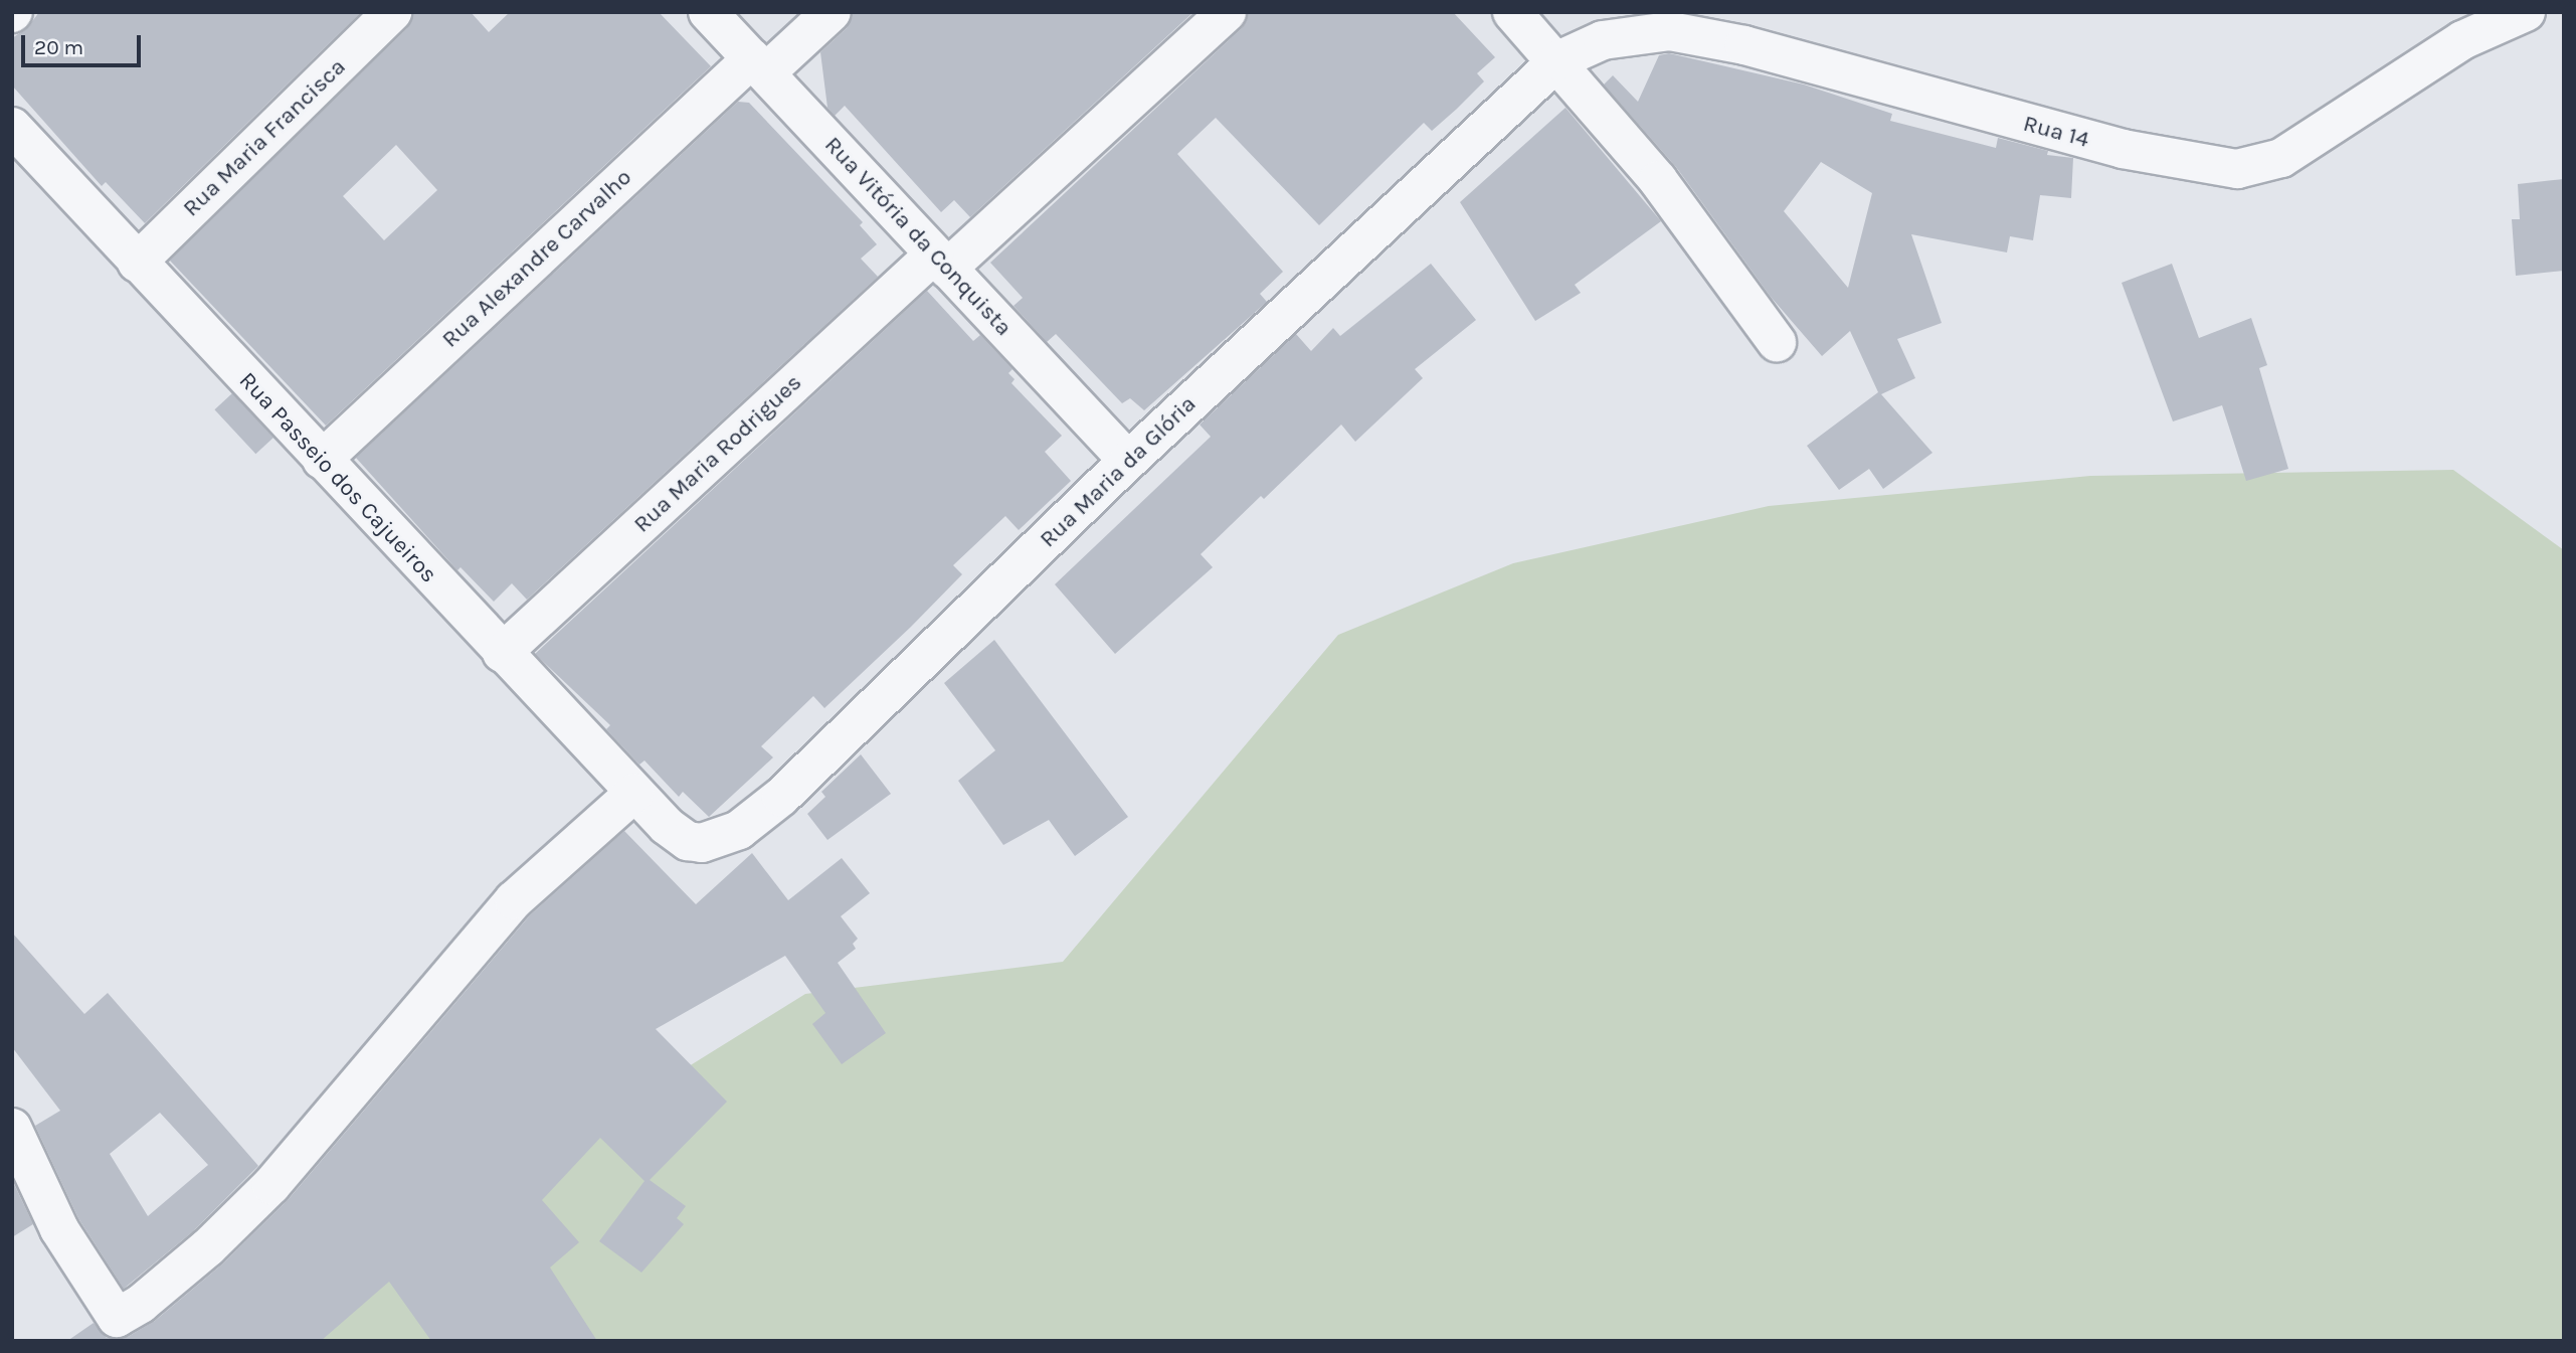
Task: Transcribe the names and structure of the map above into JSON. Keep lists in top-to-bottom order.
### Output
{
  "streets": {
    "street": [
      "Rua 14",
      "Rua Maria Francisca",
      "Rua Vitória da Conquista",
      "Rua Alexandre Carvalho",
      "Rua Maria Rodrigues",
      "Rua Maria da Glória",
      "Rua Passeio dos Cajueiros"
    ]
  },
  "crossings": [
    ["Rua 14", "Rua Maria da Glória"],
    ["Rua Maria Francisca", "Rua Passeio dos Cajueiros"],
    ["Rua Vitória da Conquista", "Rua Alexandre Carvalho"],
    ["Rua Vitória da Conquista", "Rua Maria Rodrigues"],
    ["Rua Vitória da Conquista", "Rua Maria da Glória"],
    ["Rua Alexandre Carvalho", "Rua Passeio dos Cajueiros"],
    ["Rua Maria Rodrigues", "Rua Passeio dos Cajueiros"],
    ["Rua Maria da Glória", "Rua Passeio dos Cajueiros"]
  ],
  "scale_bar": "20 m"
}
